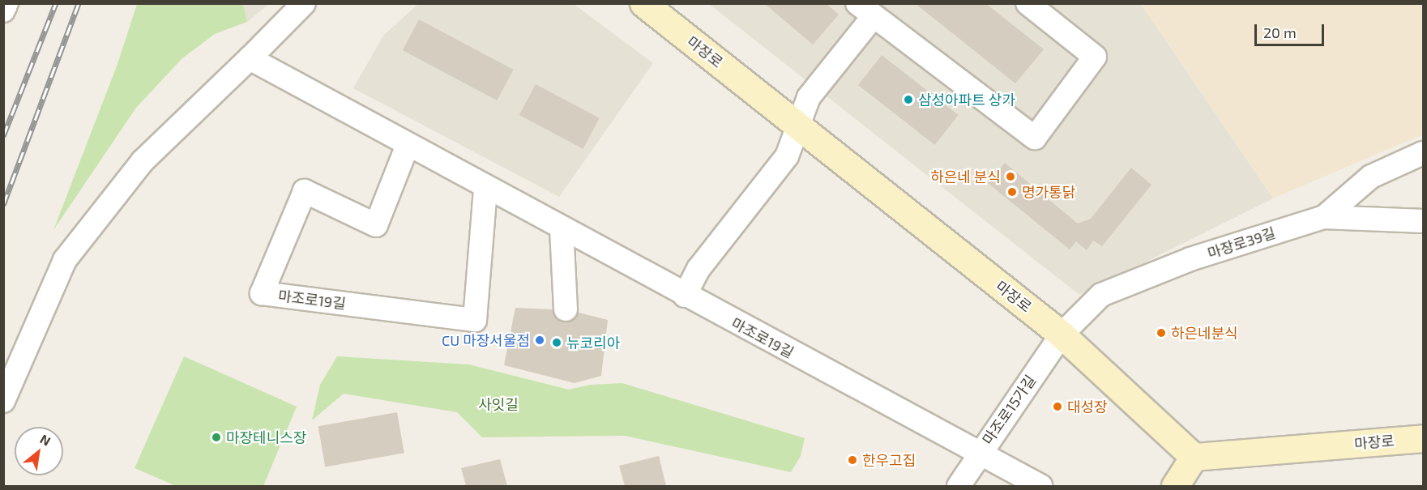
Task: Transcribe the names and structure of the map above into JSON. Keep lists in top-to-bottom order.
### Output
{
  "streets": {
    "main road": ["마장로"],
    "street": ["마장로39길", "마조로19길", "마조로15가길"]
  },
  "crossings": [
    ["마장로", "마장로39길"],
    ["마장로", "마조로15가길"],
    ["마장로39길", "마조로15가길"],
    ["마조로19길", "마조로15가길"]
  ],
  "parks": ["사잇길"],
  "places": [
    "삼성아파트 상가",
    "하은네 분식",
    "명가통닭",
    "하은네분식",
    "CU 마장서울점",
    "뉴코리아",
    "대성장",
    "마장테니스장",
    "한우고집"
  ],
  "scale_bar": "20 m",
  "north": "top right"
}
